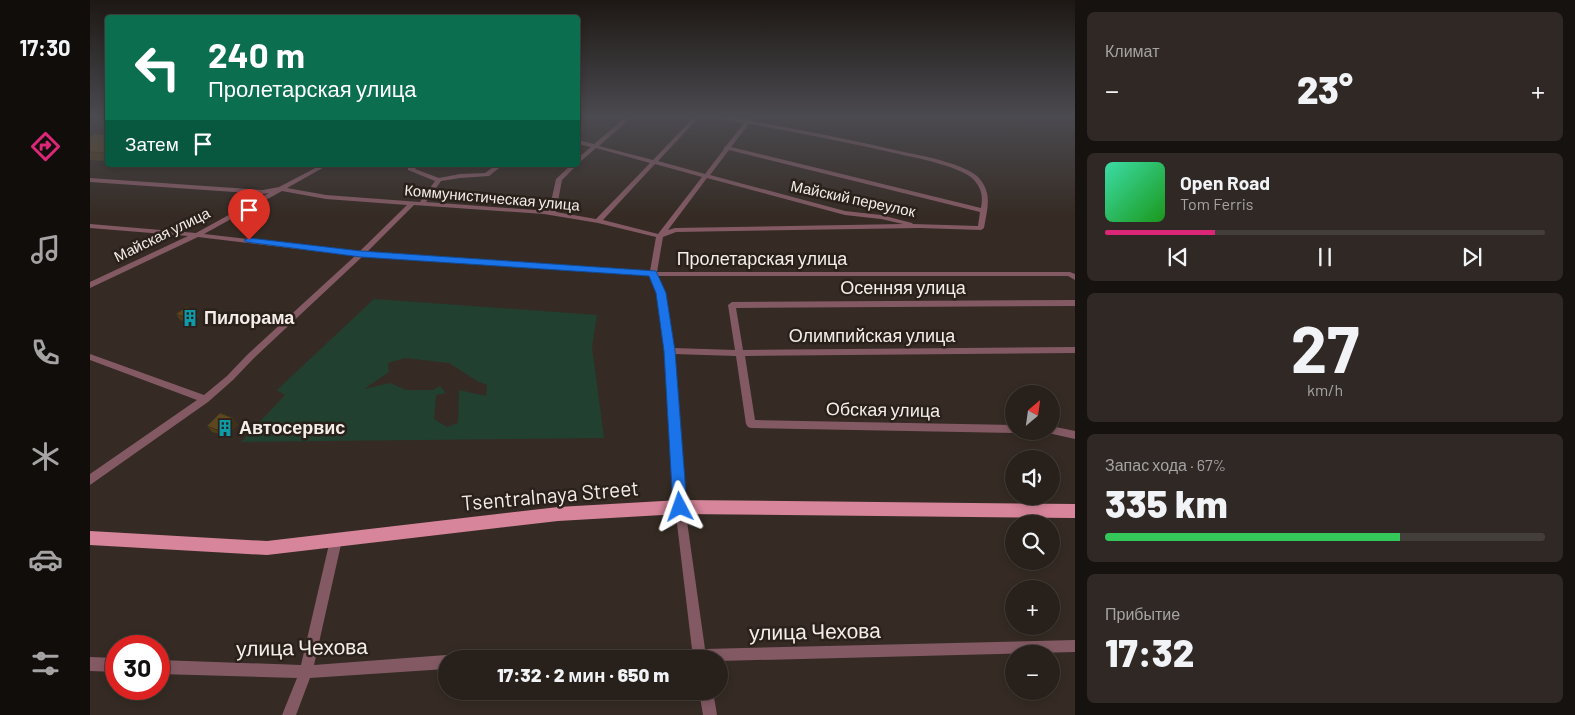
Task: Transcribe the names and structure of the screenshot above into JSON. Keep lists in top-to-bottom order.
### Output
{
  "streets": {
    "main road": ["Tsentralnaya Street"],
    "street": [
      "Коммунистическая улица",
      "Майский переулок",
      "Майская улица",
      "Пролетарская улица",
      "Осенняя улица",
      "Олимпийская улица",
      "Обская улица",
      "улица Чехова"
    ]
  },
  "crossings": [
    ["Коммунистическая улица", "Майский переулок"],
    ["Коммунистическая улица", "Майская улица"],
    ["Майская улица", "Пролетарская улица"],
    ["Осенняя улица", "Олимпийская улица"],
    ["Осенняя улица", "Обская улица"],
    ["Олимпийская улица", "Обская улица"]
  ],
  "places": {
    "building": ["Пилорама", "Автосервис"]
  },
  "north": "top right",
  "page": {
    "tabs": "17:30",
    "tile": [
      "Климат",
      ["27", "km/h"],
      ["Запас хода · 67%", "335 km"],
      ["Прибытие", "17:32"]
    ],
    "turn": ["240 m", "Пролетарская улица"],
    "heat": ["−", "23°", "+"],
    "then": "Затем",
    "song": ["Open Road", "Tom Ferris"],
    "map_buttons": ["+", "−"],
    "limit": "30",
    "trip": "17:32 · 2 мин · 650 m"
  }
}
